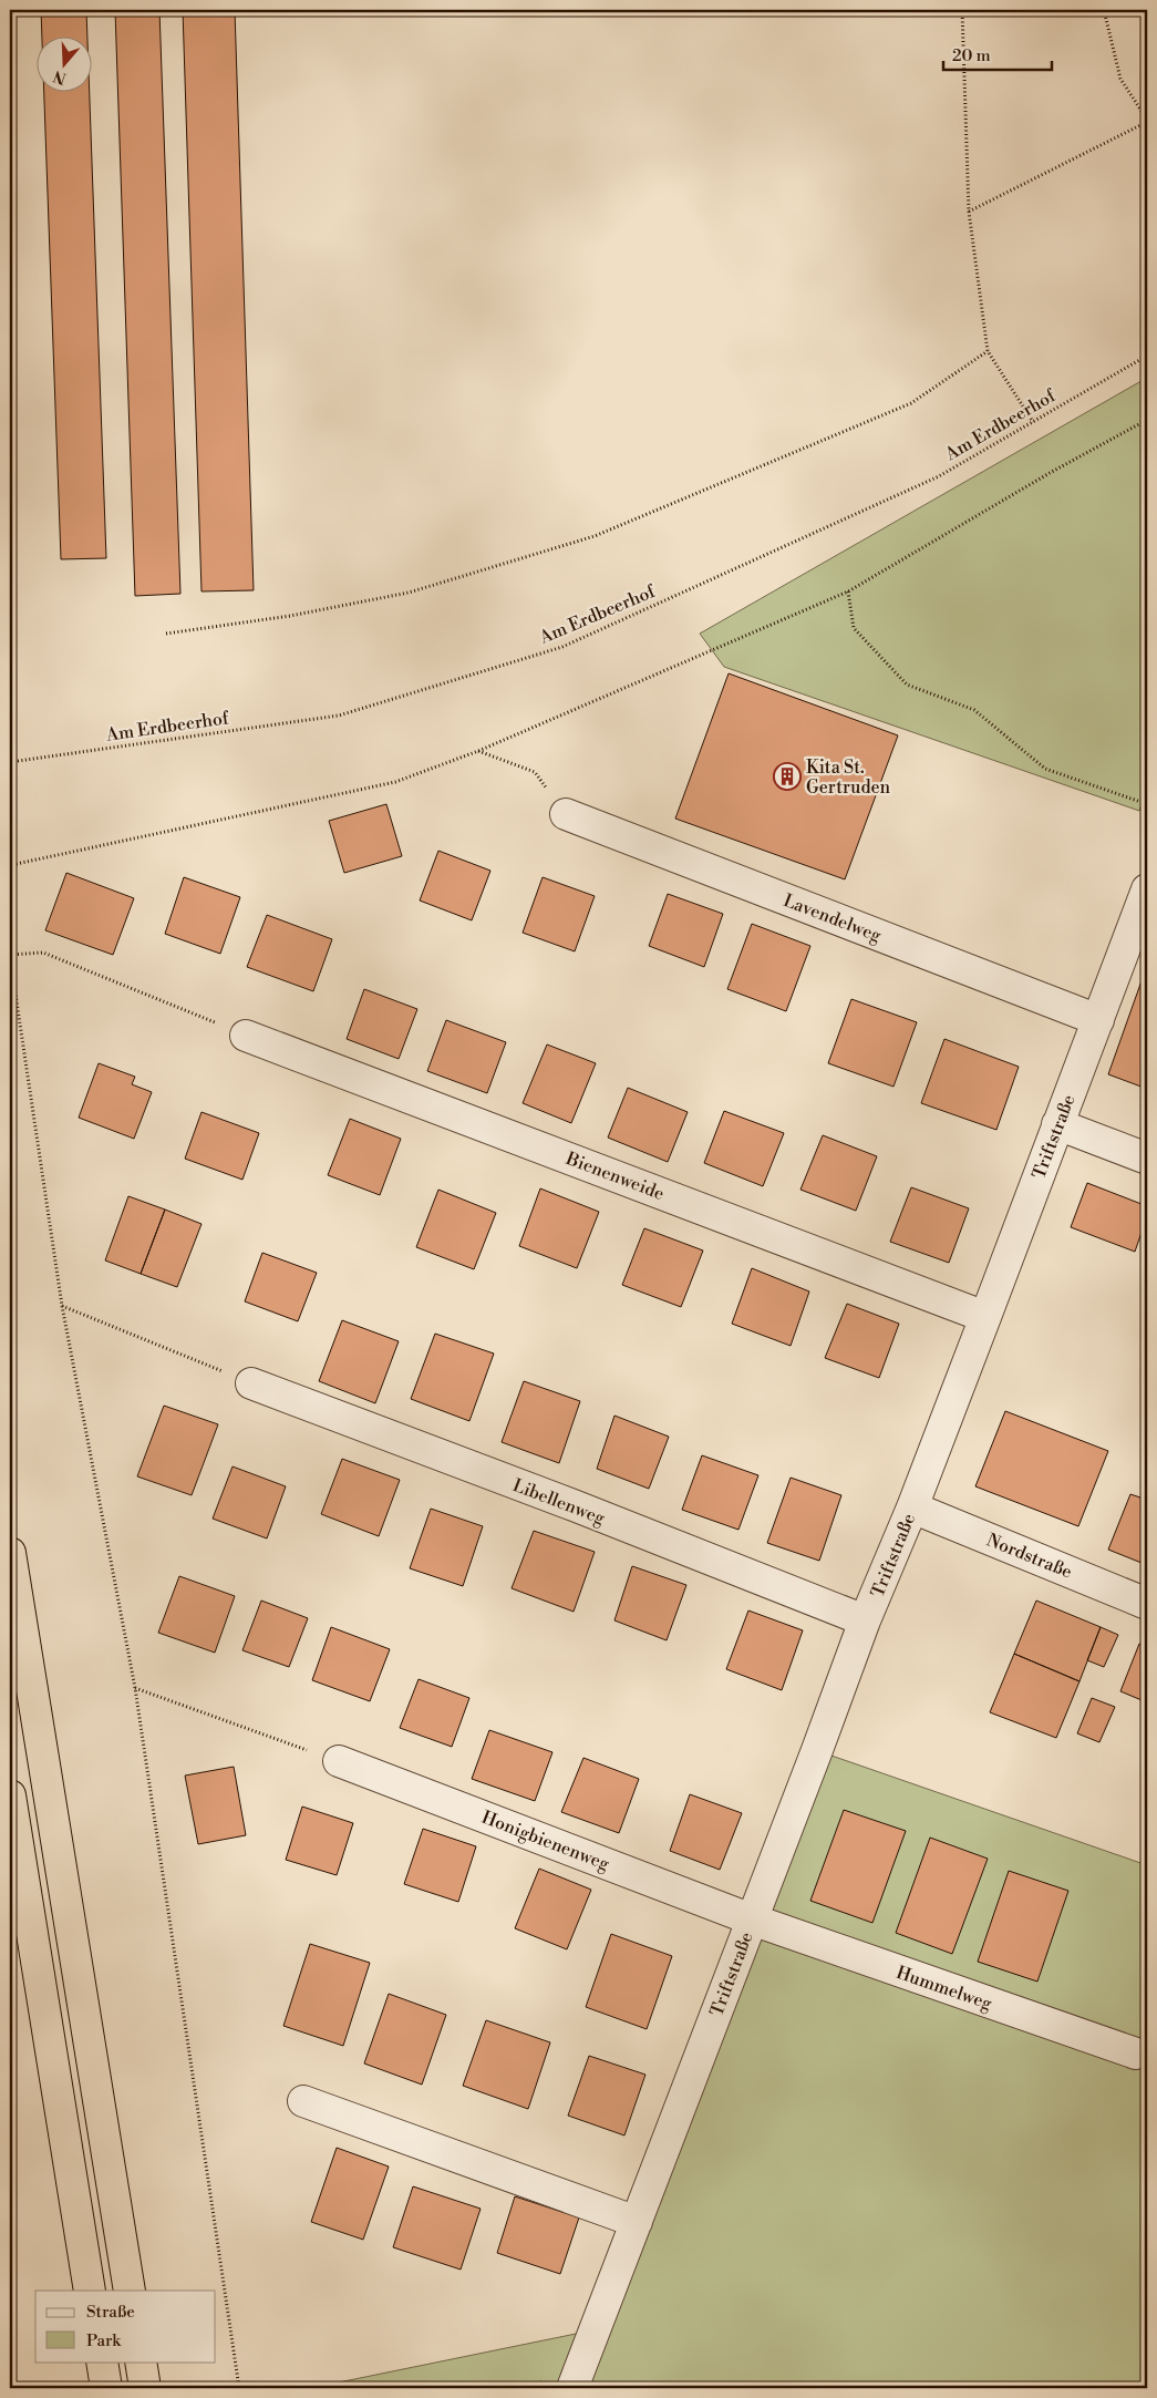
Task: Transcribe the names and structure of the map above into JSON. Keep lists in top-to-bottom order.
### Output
{
  "streets": {
    "street": [
      "Lavendelweg",
      "Triftstraße",
      "Bienenweide",
      "Libellenweg",
      "Nordstraße",
      "Honigbienenweg",
      "Hummelweg"
    ],
    "path": ["Am Erdbeerhof"]
  },
  "crossings": [
    ["Lavendelweg", "Triftstraße"],
    ["Triftstraße", "Bienenweide"],
    ["Triftstraße", "Libellenweg"],
    ["Triftstraße", "Nordstraße"],
    ["Triftstraße", "Honigbienenweg"],
    ["Triftstraße", "Hummelweg"],
    ["Honigbienenweg", "Hummelweg"]
  ],
  "places": {
    "building": ["Kita St. Gertruden"]
  },
  "legend": ["Straße", "Park"],
  "scale_bar": "20 m",
  "north": "bottom"
}
